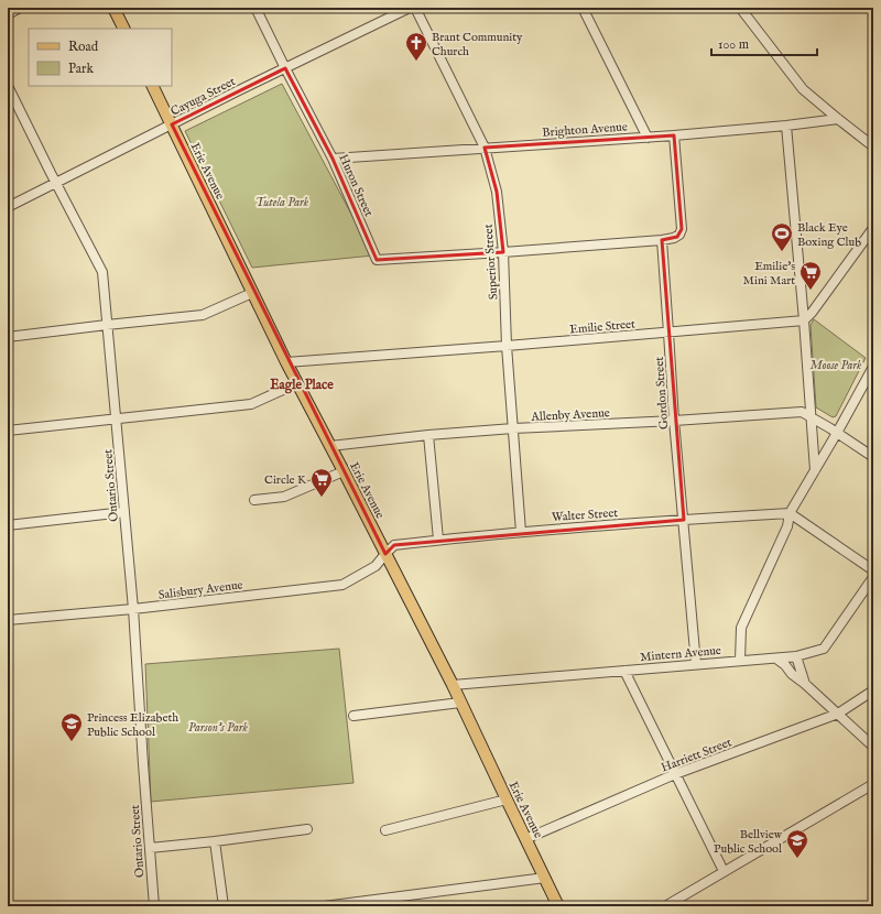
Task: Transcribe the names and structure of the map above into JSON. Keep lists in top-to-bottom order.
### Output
{
  "streets": {
    "main road": ["Erie Avenue"],
    "street": [
      "Cayuga Street",
      "Brighton Avenue",
      "Huron Street",
      "Superior Street",
      "Emilie Street",
      "Gordon Street",
      "Allenby Avenue",
      "Ontario Street",
      "Walter Street",
      "Salisbury Avenue",
      "Mintern Avenue",
      "Harriett Street"
    ]
  },
  "crossings": [
    ["Cayuga Street", "Erie Avenue"],
    ["Cayuga Street", "Huron Street"],
    ["Cayuga Street", "Ontario Street"],
    ["Brighton Avenue", "Huron Street"],
    ["Brighton Avenue", "Superior Street"],
    ["Erie Avenue", "Emilie Street"],
    ["Erie Avenue", "Allenby Avenue"],
    ["Erie Avenue", "Walter Street"],
    ["Erie Avenue", "Salisbury Avenue"],
    ["Erie Avenue", "Mintern Avenue"],
    ["Erie Avenue", "Harriett Street"],
    ["Huron Street", "Superior Street"],
    ["Superior Street", "Emilie Street"],
    ["Superior Street", "Allenby Avenue"],
    ["Superior Street", "Walter Street"],
    ["Emilie Street", "Gordon Street"],
    ["Gordon Street", "Allenby Avenue"],
    ["Gordon Street", "Walter Street"],
    ["Gordon Street", "Mintern Avenue"],
    ["Ontario Street", "Salisbury Avenue"],
    ["Walter Street", "Salisbury Avenue"]
  ],
  "districts": ["Eagle Place"],
  "parks": ["Tutela Park", "Moose Park", "Parson's Park"],
  "places": {
    "church": ["Brant Community Church"],
    "sports": ["Black Eye Boxing Club"],
    "supermarket": ["Emilie's Mini Mart", "Circle K"],
    "school or university": ["Princess Elizabeth Public School", "Bellview Public School"]
  },
  "legend": ["Road", "Park"],
  "scale_bar": "100 m"
}
